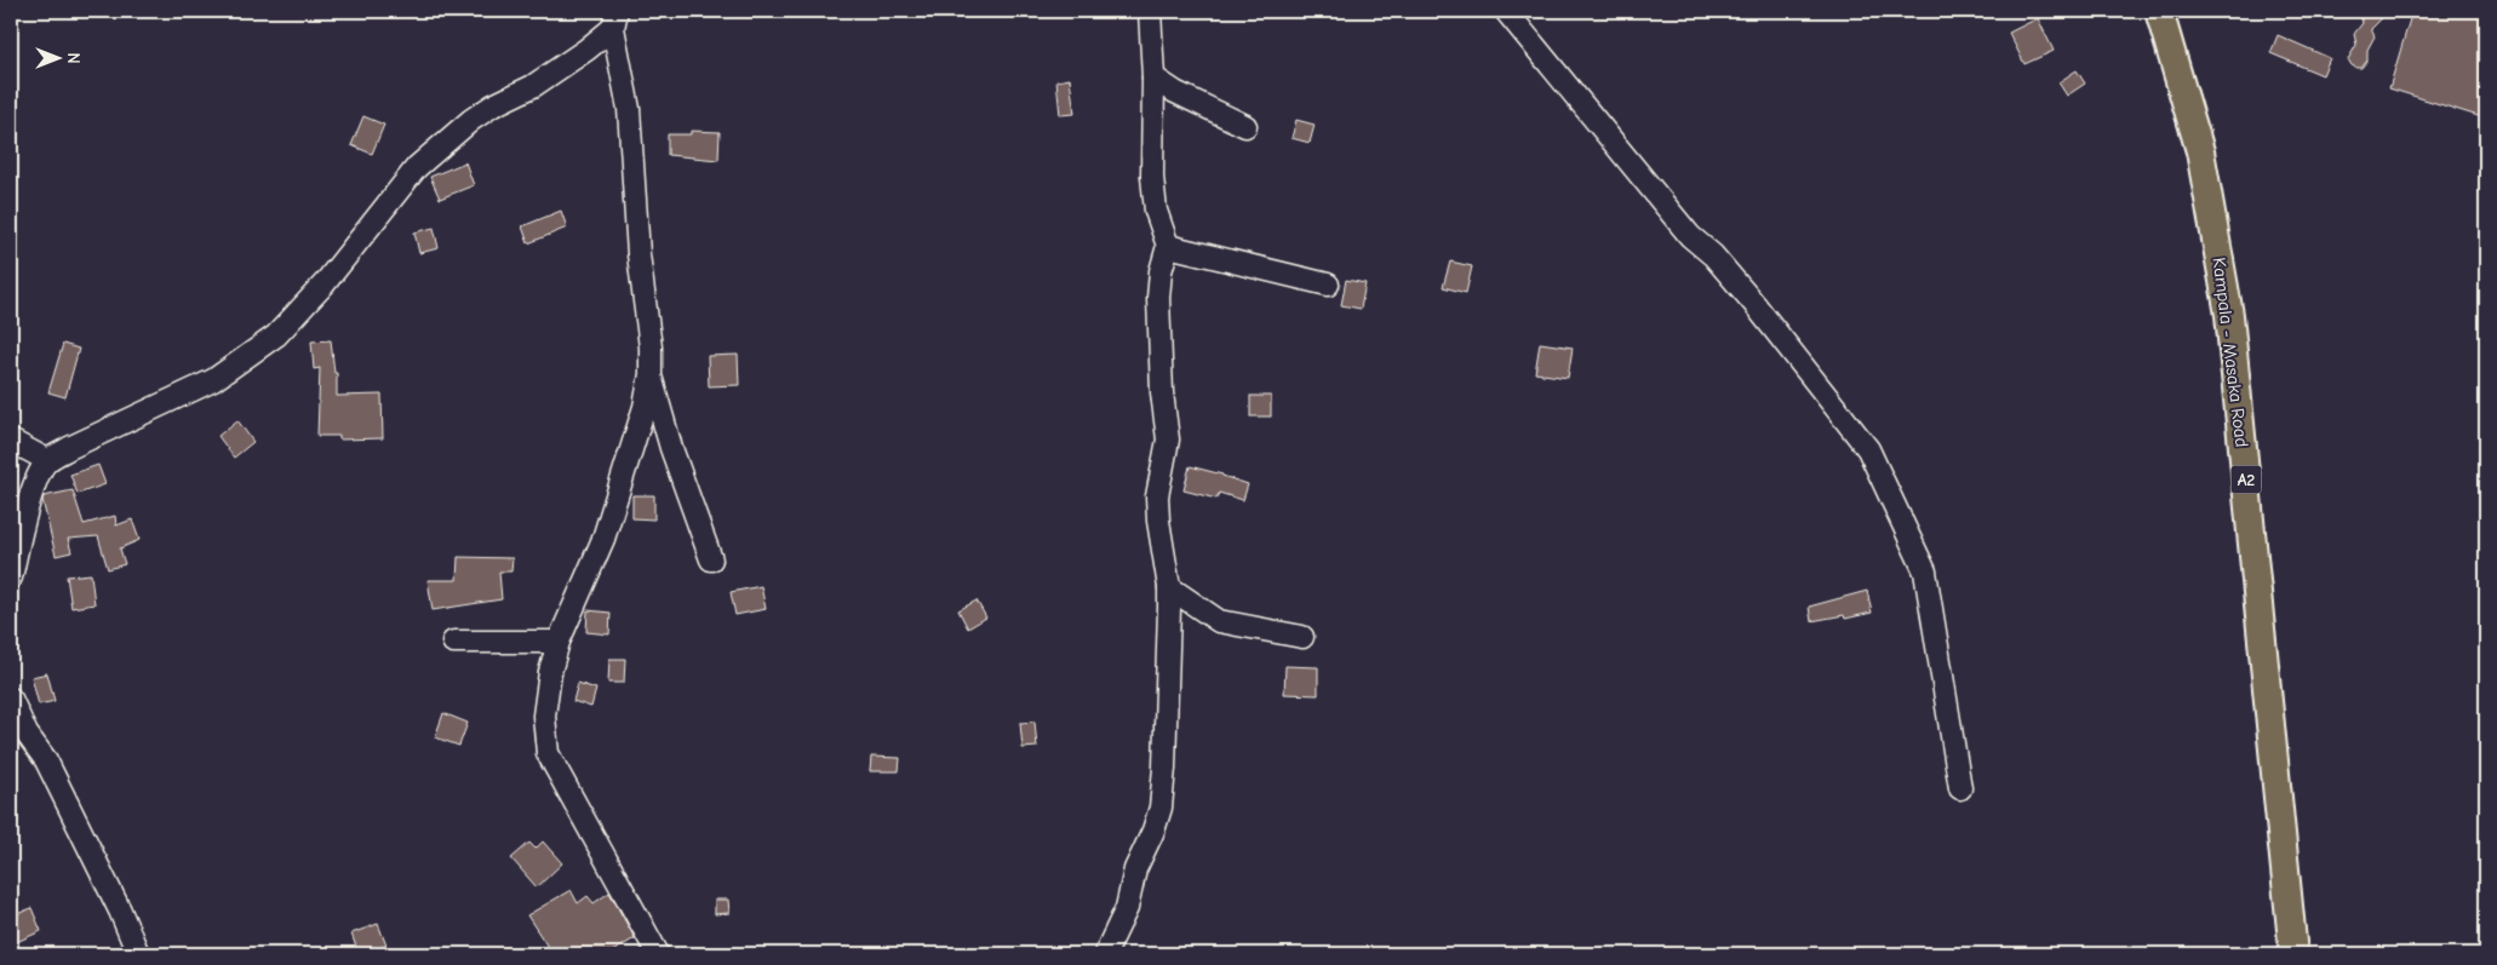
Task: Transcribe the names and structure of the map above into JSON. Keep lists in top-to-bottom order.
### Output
{
  "streets": {
    "main road": ["Kampala - Masaka Road", "A2"]
  },
  "north": "right"
}
